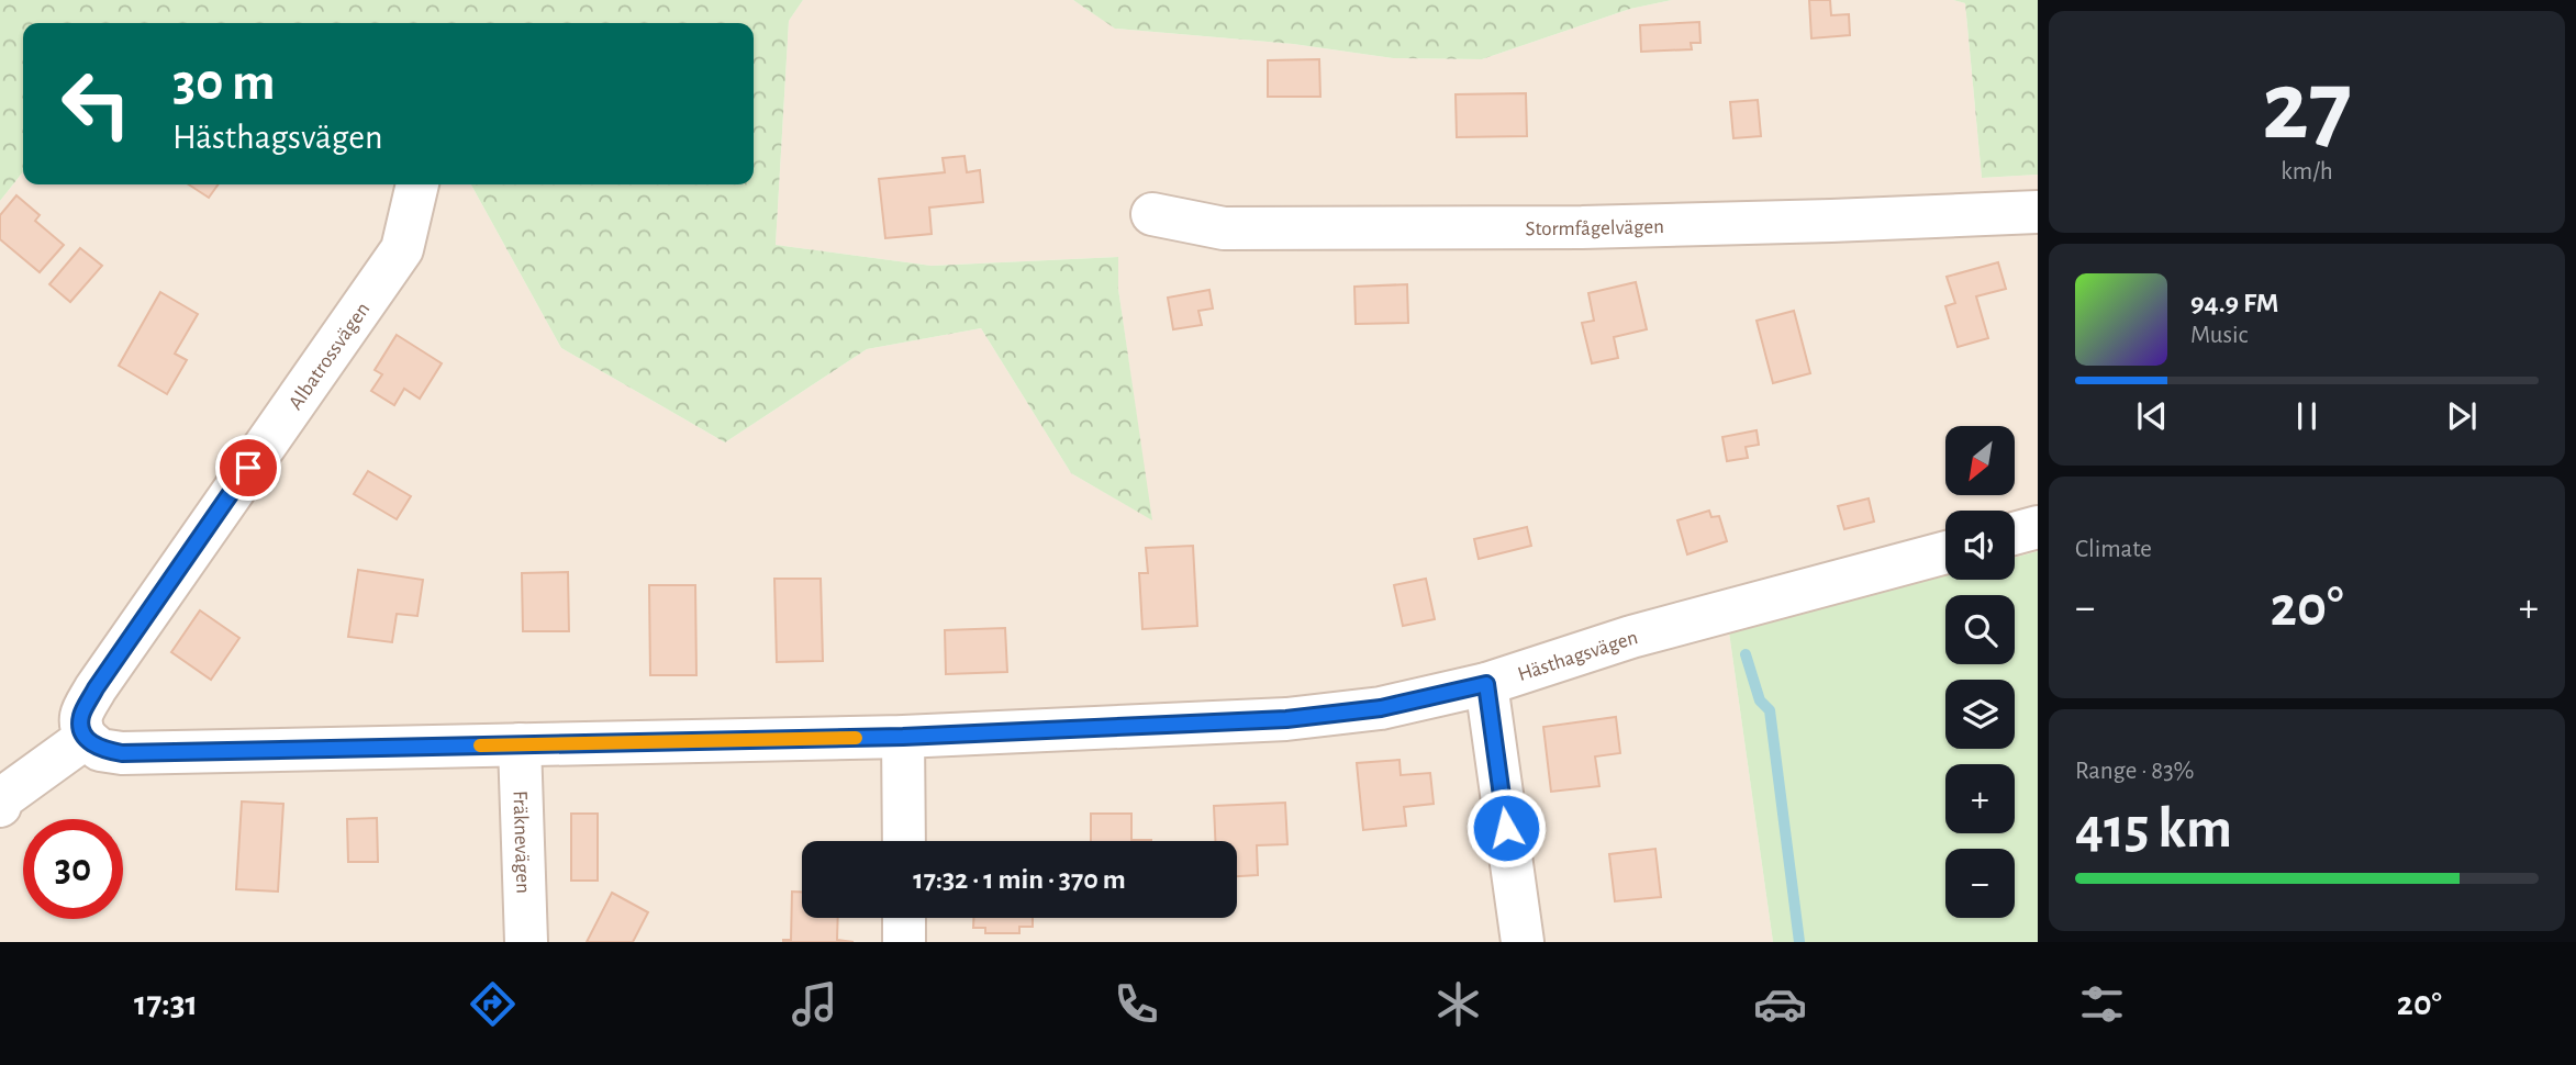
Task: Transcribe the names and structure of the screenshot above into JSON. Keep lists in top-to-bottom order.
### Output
{
  "streets": {
    "street": [
      "Stormfågelvägen",
      "Albatrossvägen",
      "Hästhagsvägen",
      "Fräknevägen"
    ]
  },
  "crossings": [
    ["Albatrossvägen", "Hästhagsvägen"],
    ["Hästhagsvägen", "Fräknevägen"]
  ],
  "north": "bottom left",
  "page": {
    "tile": [
      ["27", "km/h"],
      "Climate",
      ["Range · 83%", "415 km"]
    ],
    "turn": ["30 m", "Hästhagsvägen"],
    "song": ["94.9 FM", "Music"],
    "map_buttons": ["+", "−"],
    "heat": ["−", "20°", "+"],
    "limit": "30",
    "trip": "17:32 · 1 min · 370 m",
    "tabs": ["17:31", "20°"]
  }
}
